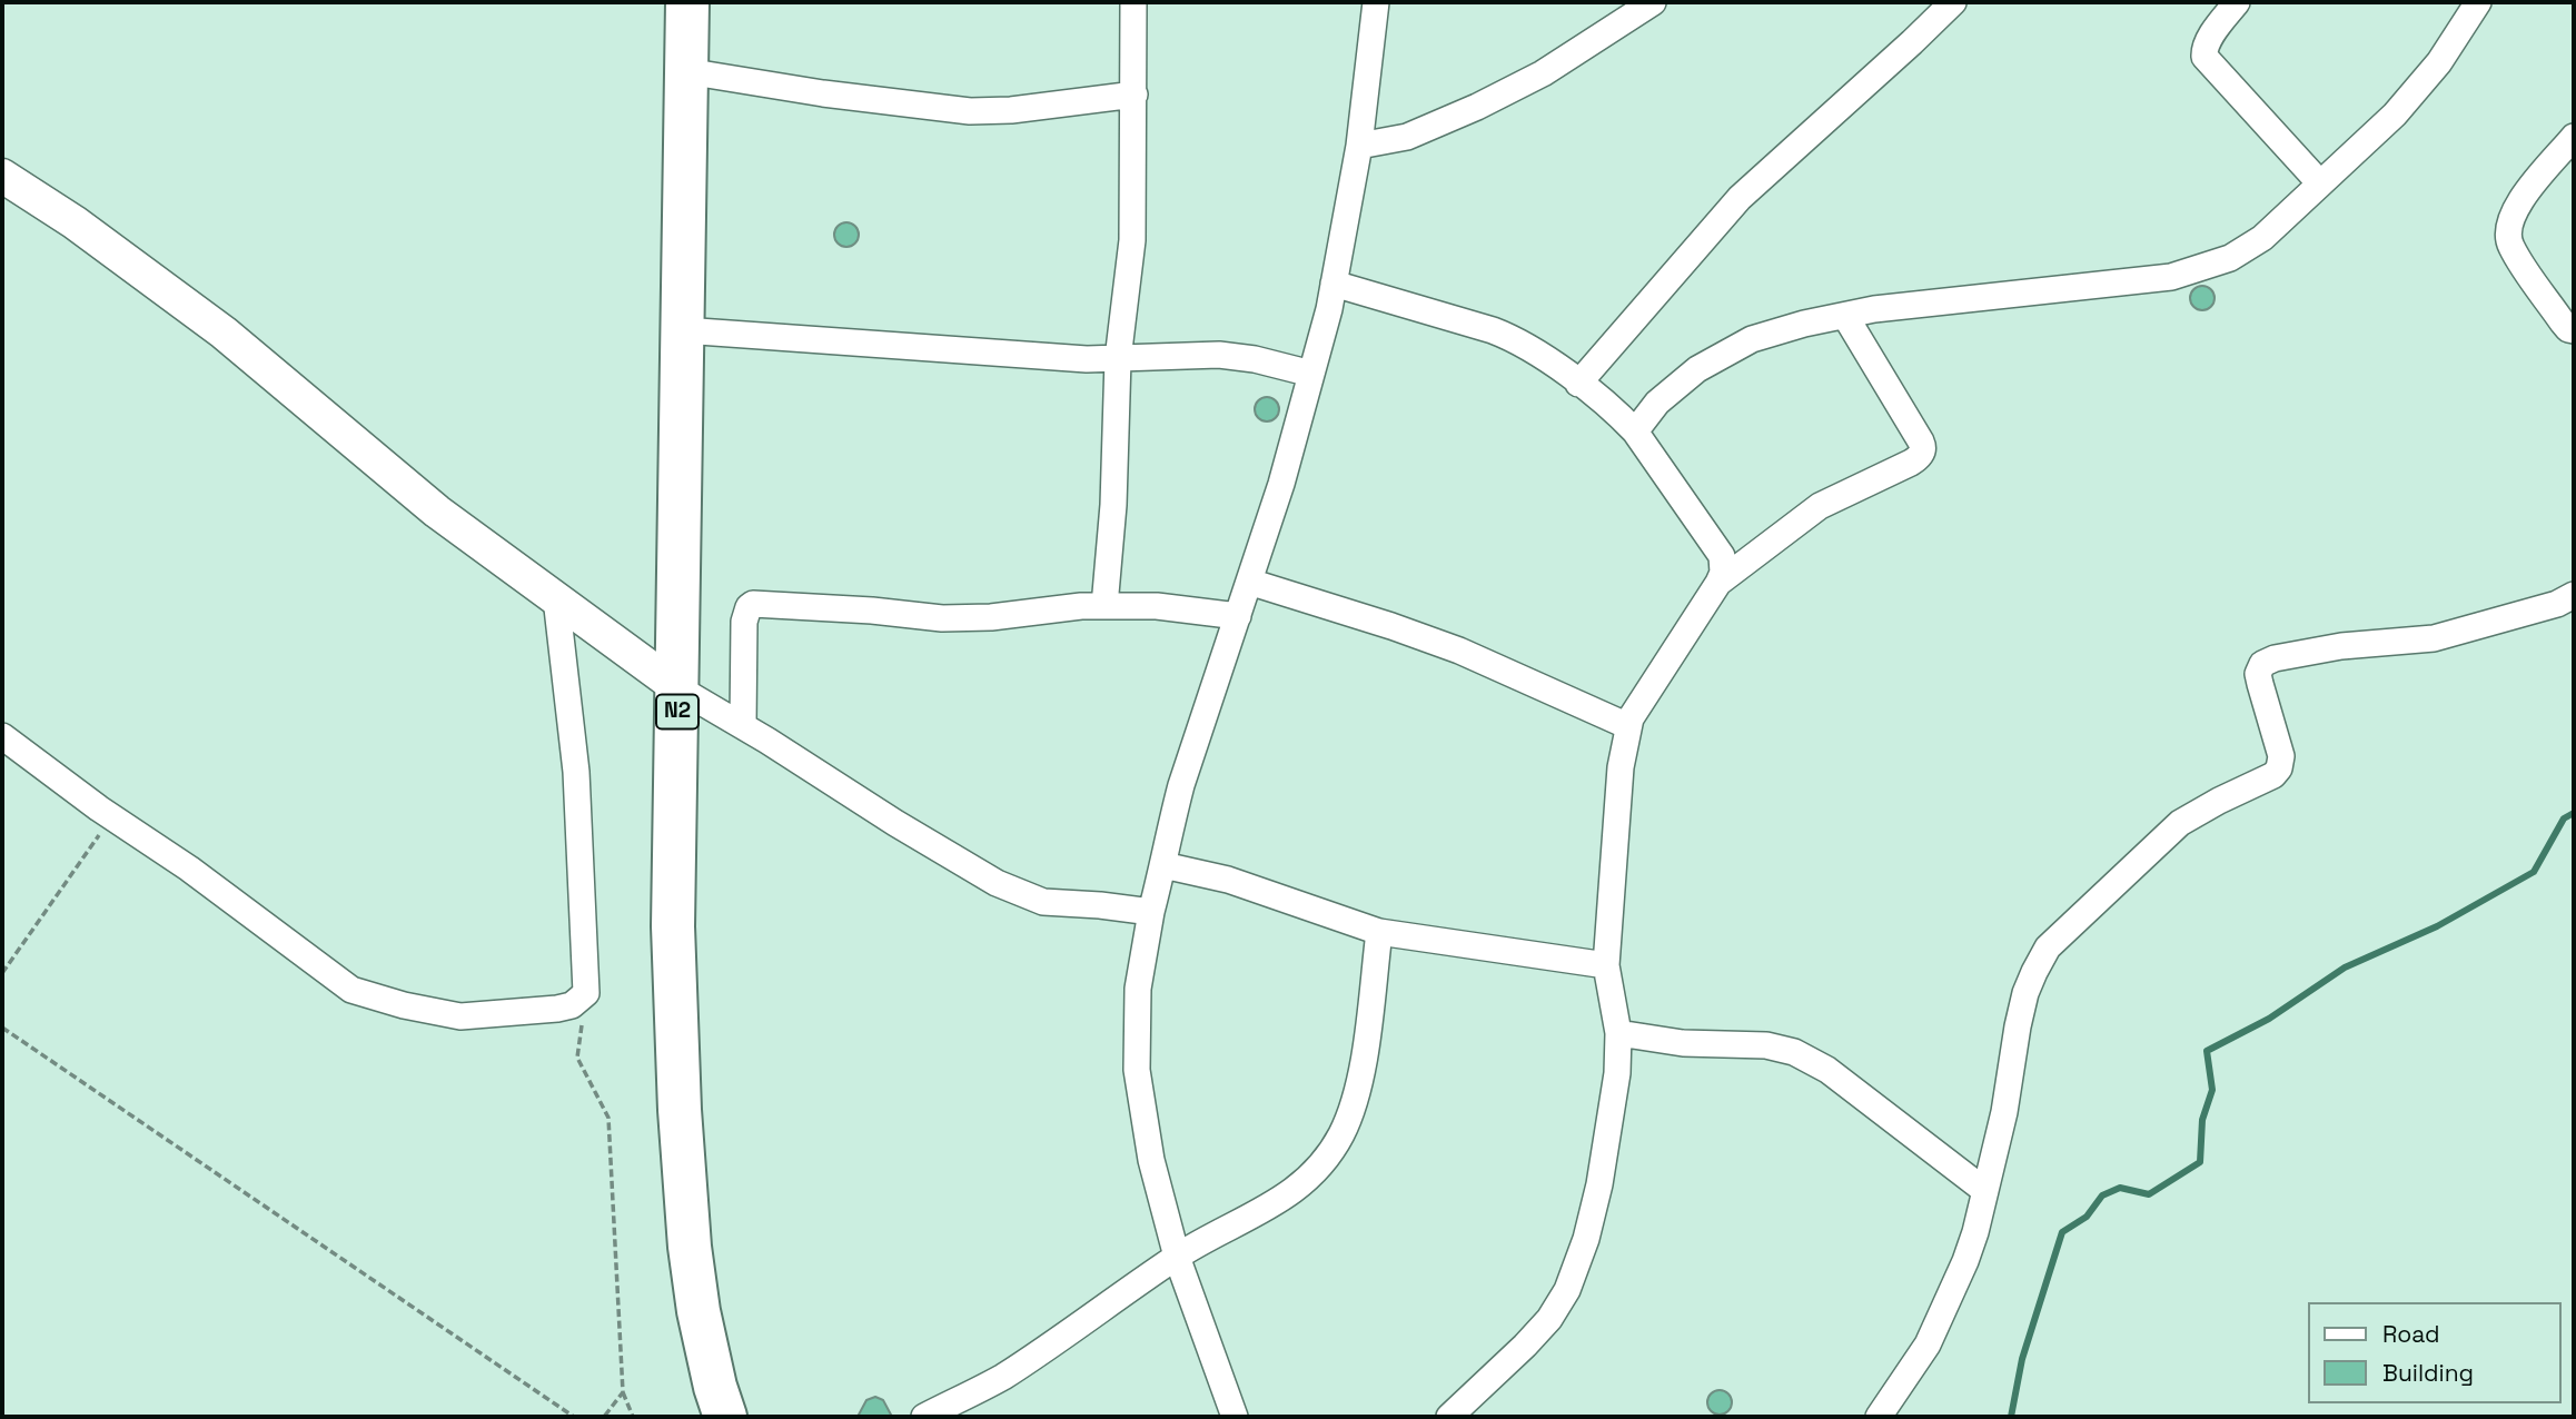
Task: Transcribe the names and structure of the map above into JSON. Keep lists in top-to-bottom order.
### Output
{
  "streets": {
    "highway": ["N2"]
  },
  "legend": ["Road", "Building"]
}
